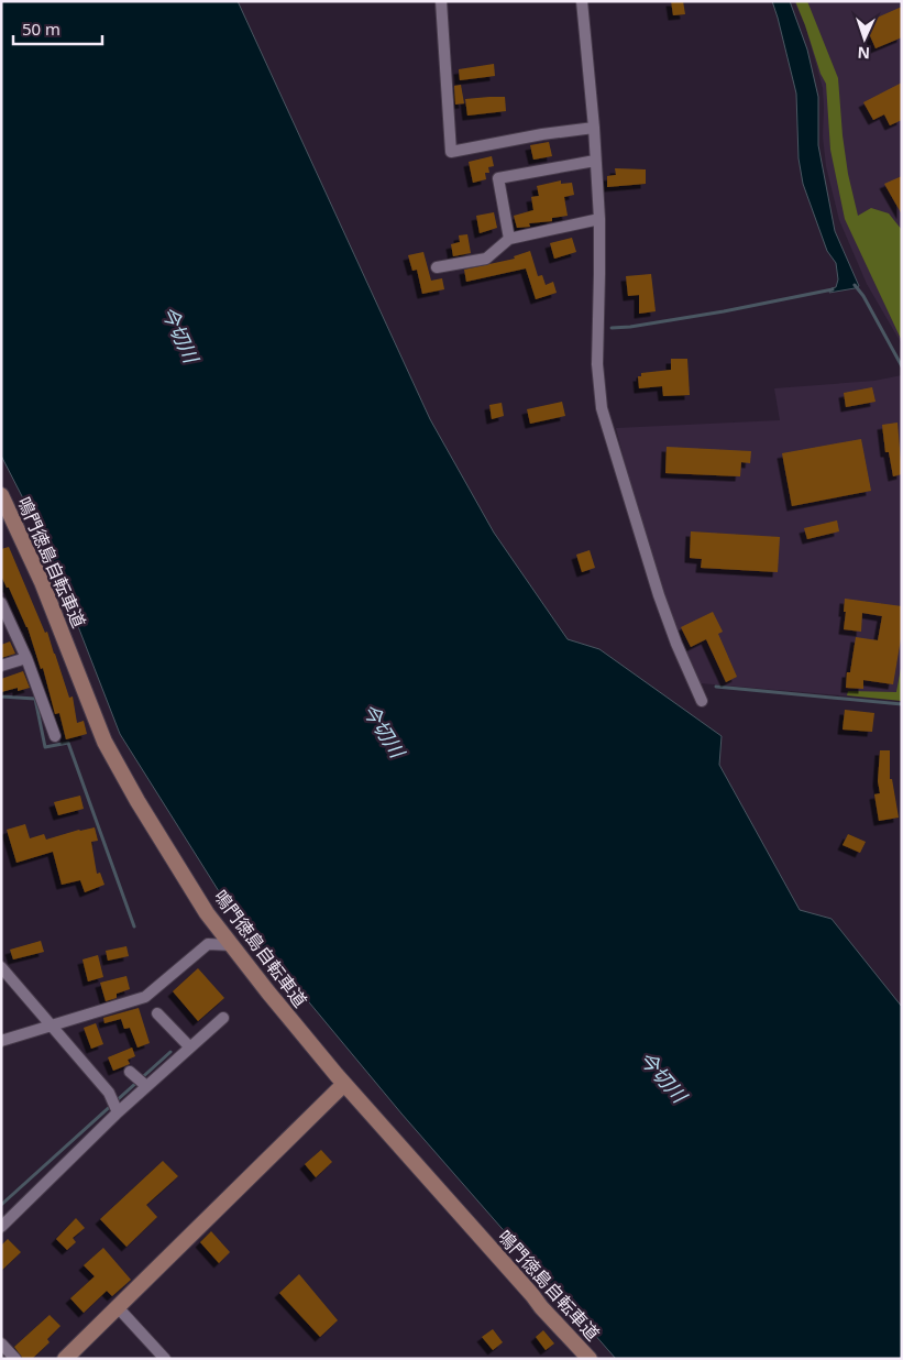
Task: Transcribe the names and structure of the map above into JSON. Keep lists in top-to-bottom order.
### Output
{
  "streets": {
    "main road": ["鳴門徳島自転車道"]
  },
  "water": ["今切川"],
  "scale_bar": "50 m",
  "north": "bottom"
}
